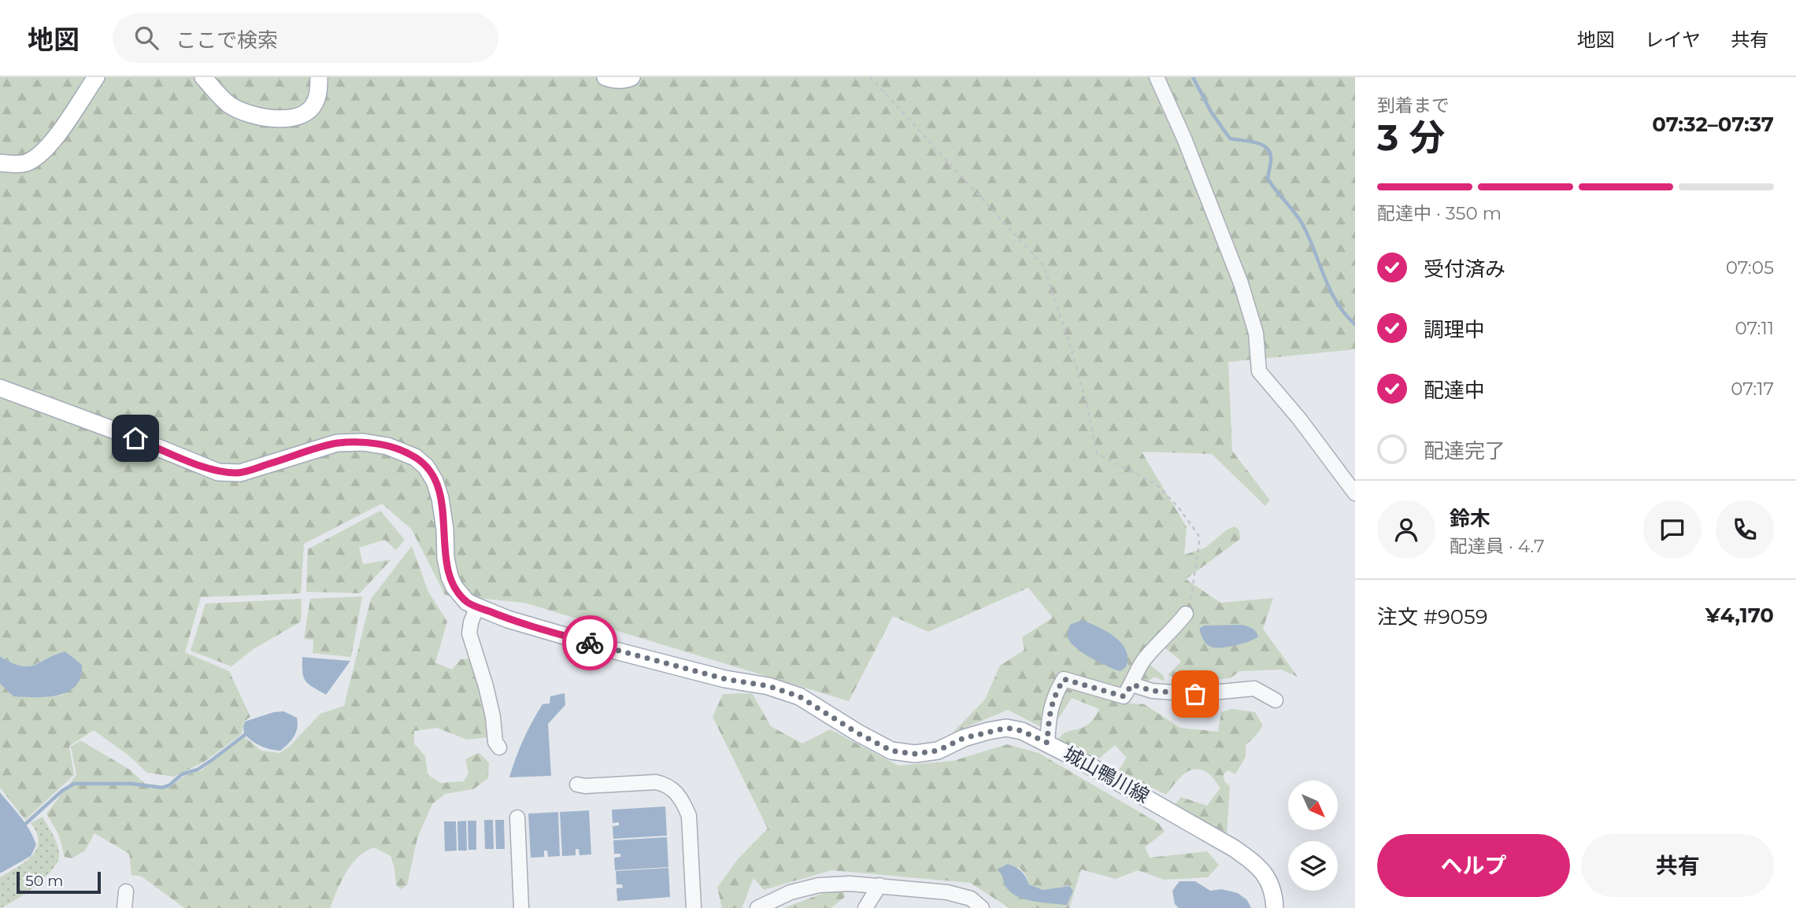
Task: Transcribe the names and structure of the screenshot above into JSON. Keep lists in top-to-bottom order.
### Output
{
  "streets": {
    "main road": ["城山鴨川線"]
  },
  "scale_bar": "50 m",
  "north": "bottom right",
  "page": {
    "header": "地図",
    "search": "ここで検索",
    "nav": ["地図", "レイヤ", "共有"],
    "heading": ["3 分", "到着まで", "07:32–07:37"],
    "panel": [
      "鈴木",
      "配達員 · 4.7",
      "注文 #9059",
      "¥4,170"
    ],
    "bar": "配達中 · 350 m",
    "list": [
      ["受付済み", "07:05"],
      ["調理中", "07:11"],
      ["配達中", "07:17"],
      "配達完了"
    ],
    "buttons": ["ヘルプ", "共有"],
    "scale": "50 m"
  }
}
